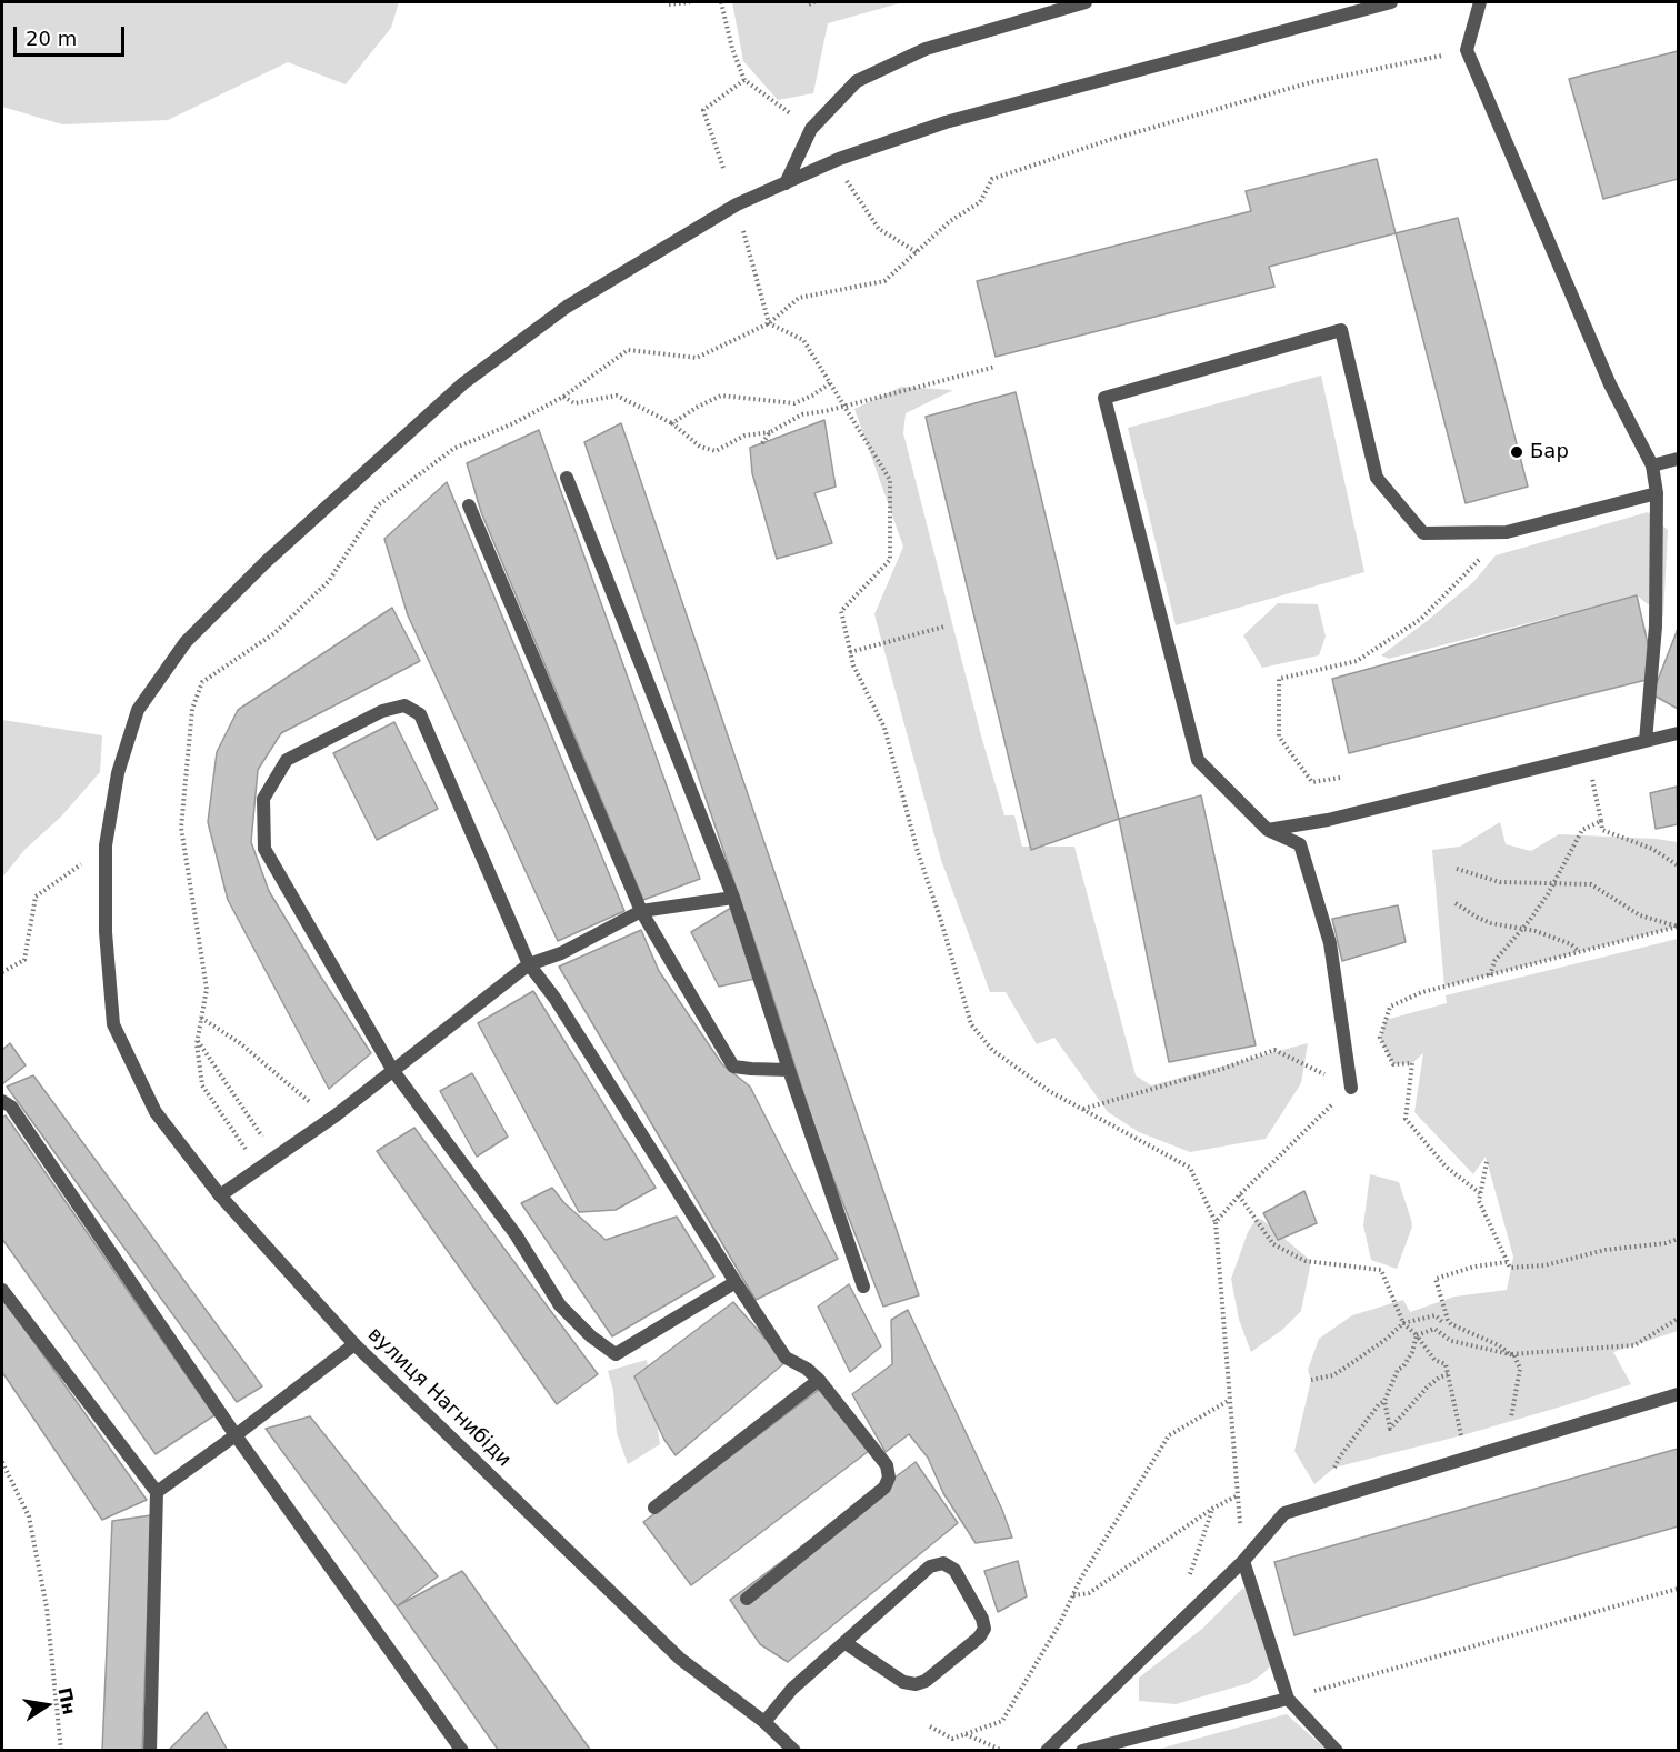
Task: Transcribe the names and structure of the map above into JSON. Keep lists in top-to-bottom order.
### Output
{
  "streets": {
    "street": ["вулиця Нагнибіди"]
  },
  "places": ["Бар"],
  "scale_bar": "20 m",
  "north": "right"
}
